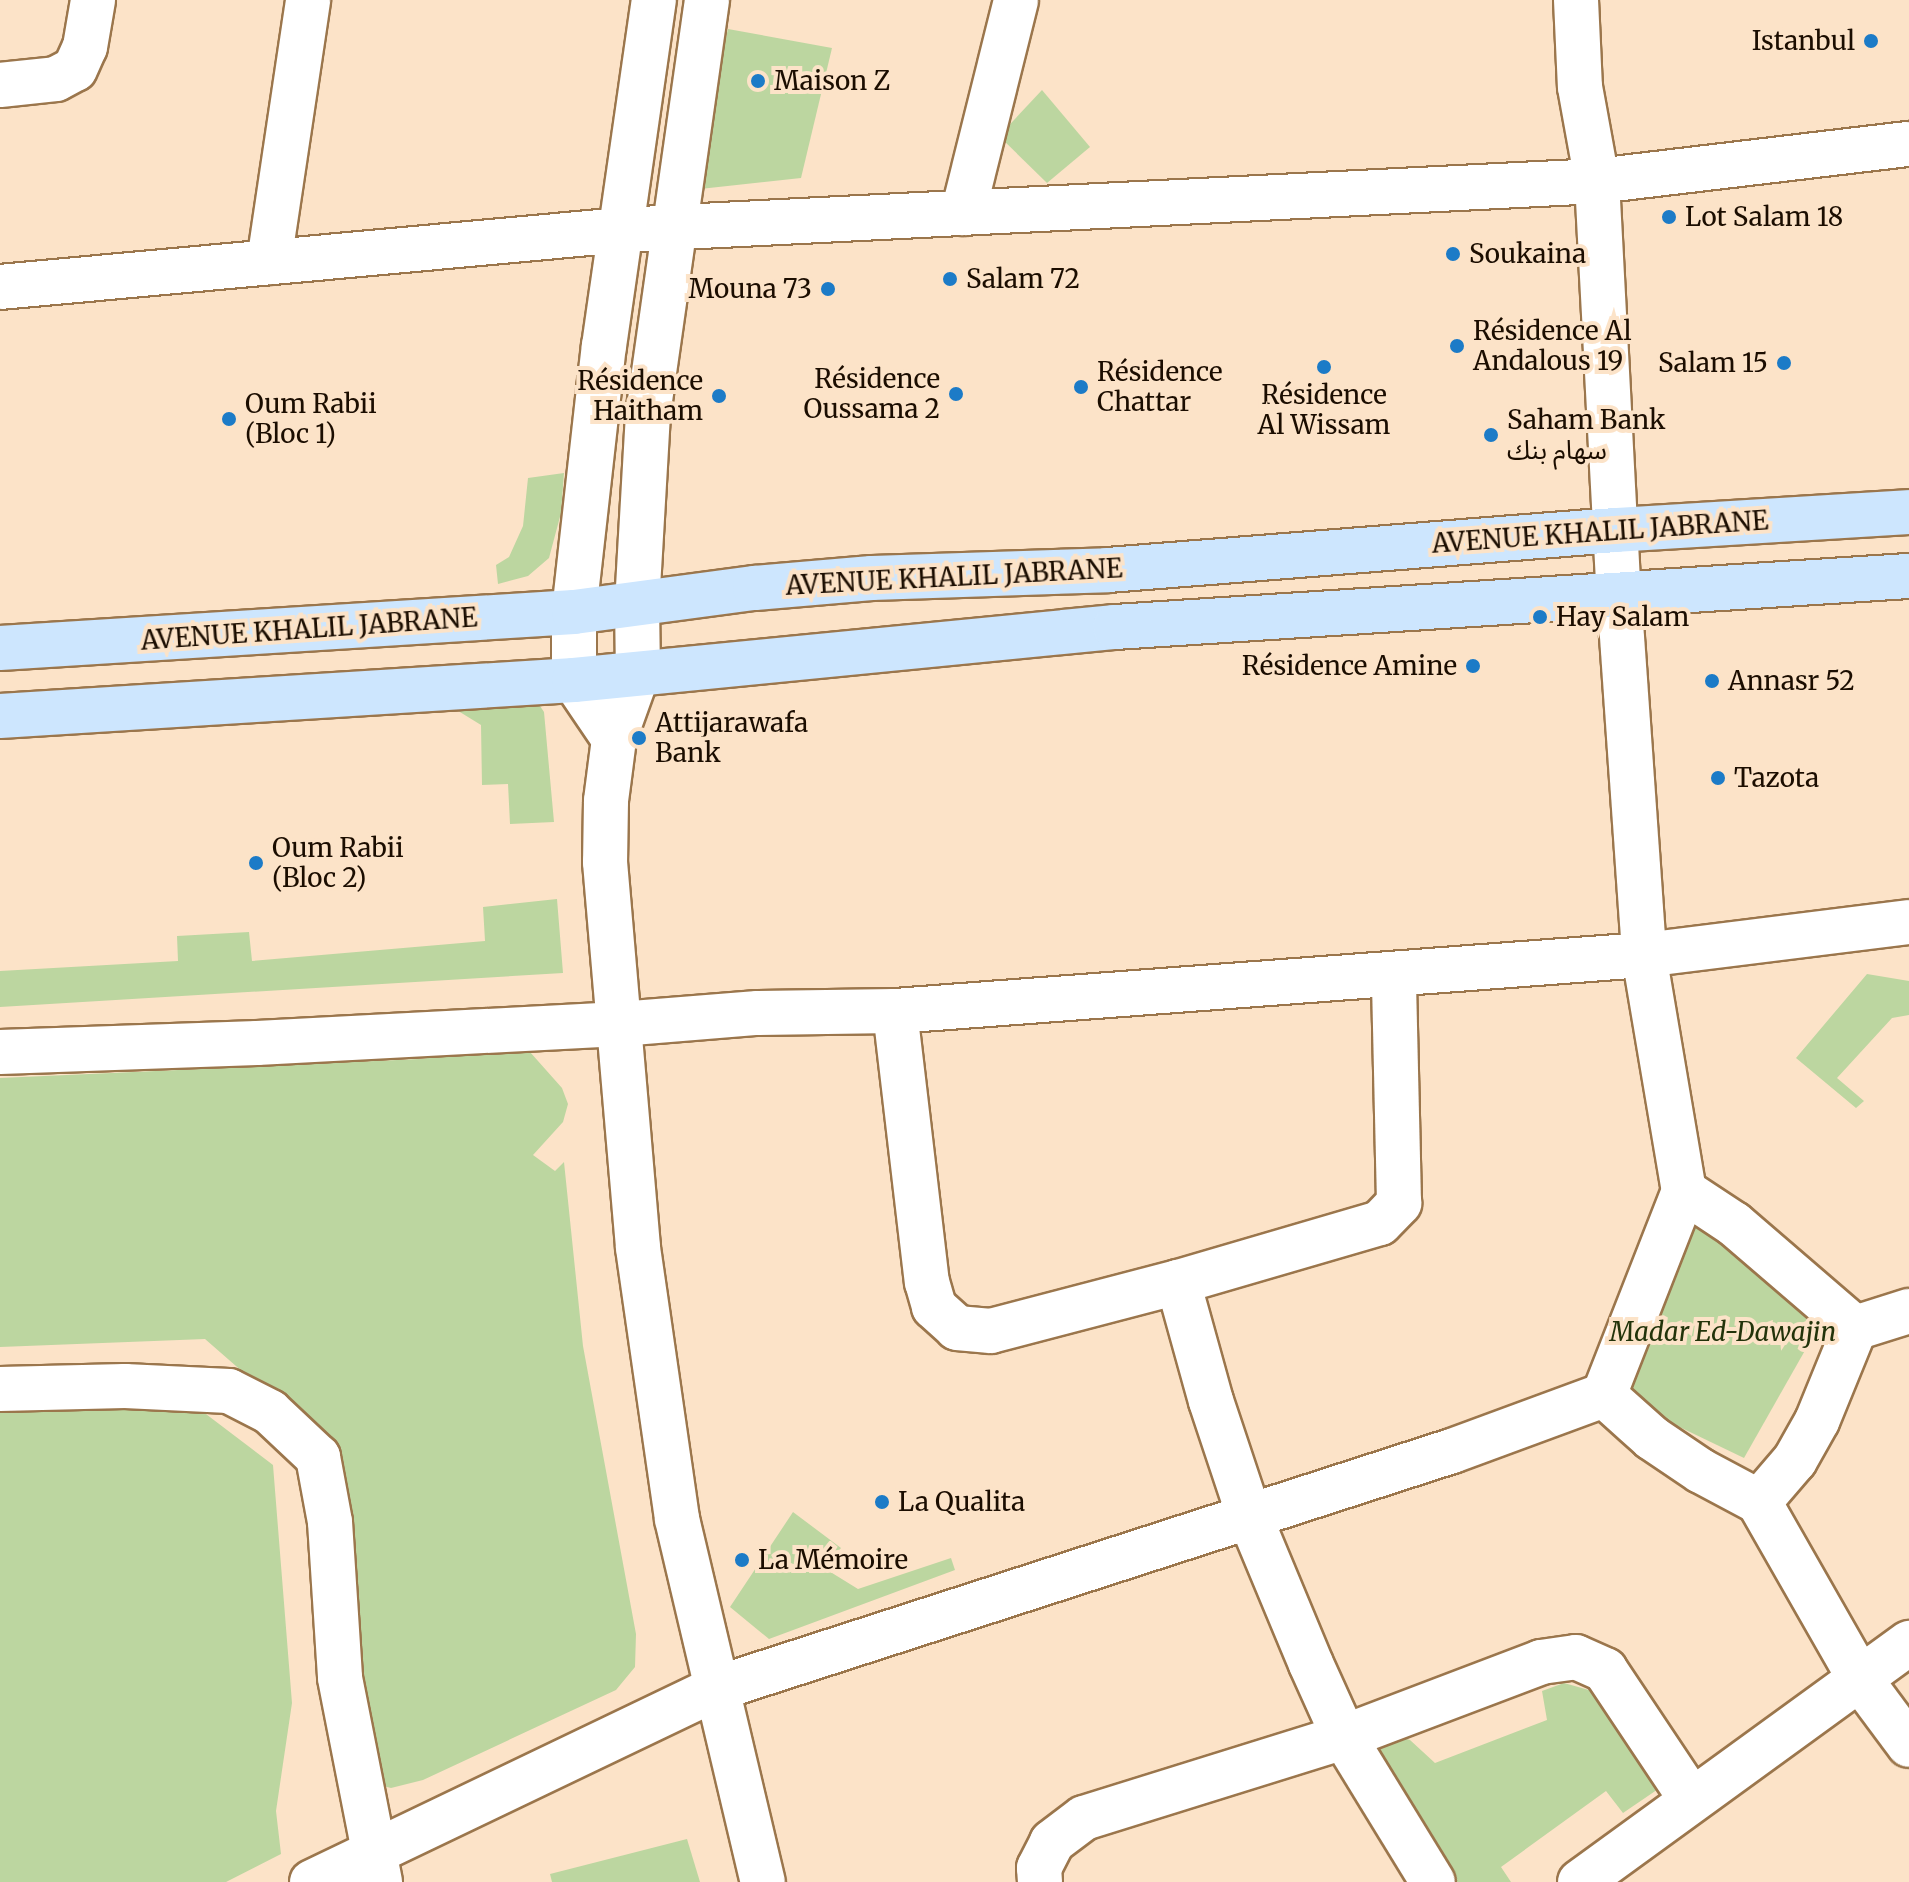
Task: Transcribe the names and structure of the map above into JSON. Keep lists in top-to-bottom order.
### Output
{
  "streets": {
    "main road": ["AVENUE KHALIL JABRANE"]
  },
  "parks": ["Madar Ed-Dawajin"],
  "places": [
    "Istanbul",
    "Maison Z",
    "Lot Salam 18",
    "Soukaina",
    "Salam 72",
    "Mouna 73",
    "Résidence Al Andalous 19",
    "Salam 15",
    "Résidence Al Wissam",
    "Résidence Chattar",
    "Résidence Oussama 2",
    "Résidence Haitham",
    "Oum Rabii (Bloc 1)",
    "Saham Bank سهام بنك",
    "Hay Salam",
    "Résidence Amine",
    "Annasr 52",
    "Attijarawafa Bank",
    "Tazota",
    "Oum Rabii (Bloc 2)",
    "La Qualita",
    "La Mémoire"
  ]
}
